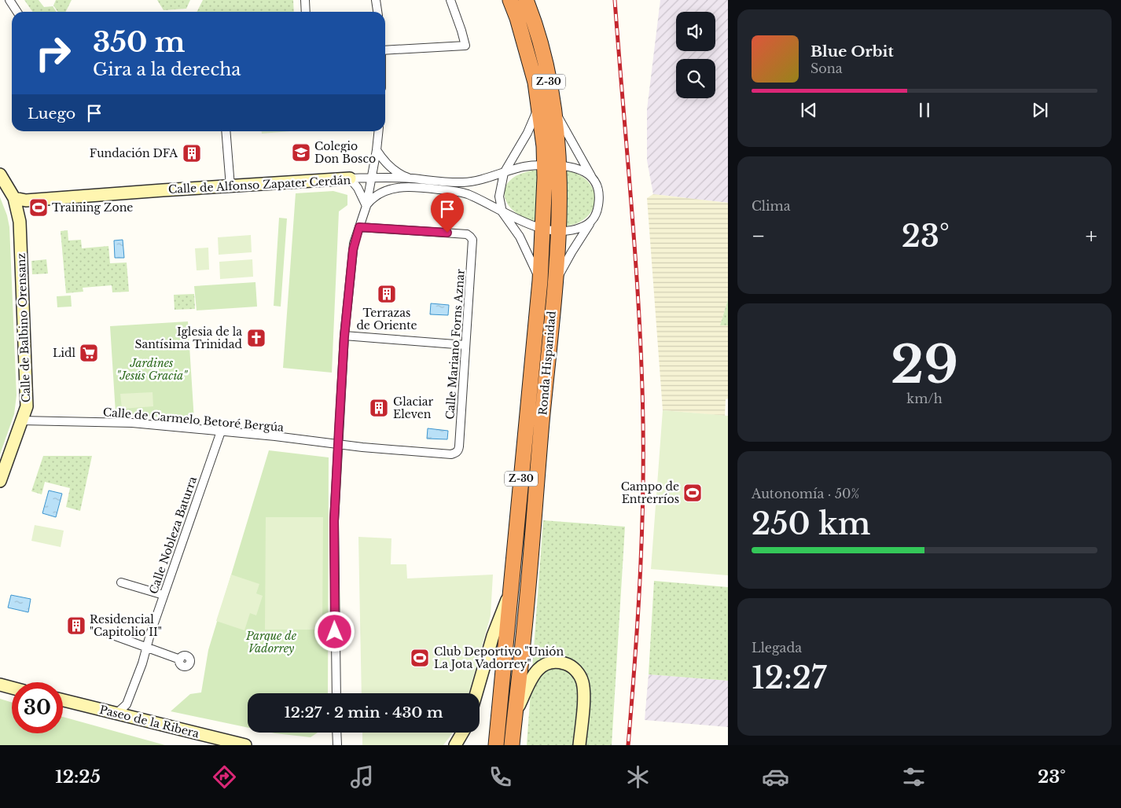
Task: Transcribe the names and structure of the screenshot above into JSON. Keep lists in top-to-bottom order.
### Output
{
  "streets": {
    "highway": ["Z-30", "Ronda Hispanidad"],
    "street": [
      "Calle de Alfonso Zapater Cerdán",
      "Calle de Balbino Orensanz",
      "Calle Mariano Forns Aznar",
      "Calle de Carmelo Betoré Bergúa",
      "Calle Nobleza Baturra",
      "Paseo de la Ribera"
    ]
  },
  "crossings": [
    ["Calle de Alfonso Zapater Cerdán", "Calle de Balbino Orensanz"],
    ["Calle de Alfonso Zapater Cerdán", "Ronda Hispanidad"],
    ["Calle de Balbino Orensanz", "Calle de Carmelo Betoré Bergúa"],
    ["Calle Mariano Forns Aznar", "Calle de Carmelo Betoré Bergúa"],
    ["Calle de Carmelo Betoré Bergúa", "Calle Nobleza Baturra"]
  ],
  "parks": ["Jardines \"Jesús Gracia\"", "Parque de Vadorrey"],
  "places": {
    "school or university": ["Colegio Don Bosco"],
    "building": [
      "Fundación DFA",
      "Terrazas de Oriente",
      "Glaciar Eleven",
      "Residencial \"Capitolio II\""
    ],
    "sports": ["Training Zone", "Campo de Entrerríos", "Club Deportivo \"Unión La Jota Vadorrey\""],
    "church": ["Iglesia de la Santísima Trinidad"],
    "supermarket": ["Lidl"]
  },
  "page": {
    "turn": ["350 m", "Gira a la derecha"],
    "song": ["Blue Orbit", "Sona"],
    "then": "Luego",
    "tile": [
      "Clima",
      ["29", "km/h"],
      ["Autonomía · 50%", "250 km"],
      ["Llegada", "12:27"]
    ],
    "heat": ["−", "23°", "+"],
    "limit": "30",
    "trip": "12:27 · 2 min · 430 m",
    "tabs": ["12:25", "23°"]
  }
}
